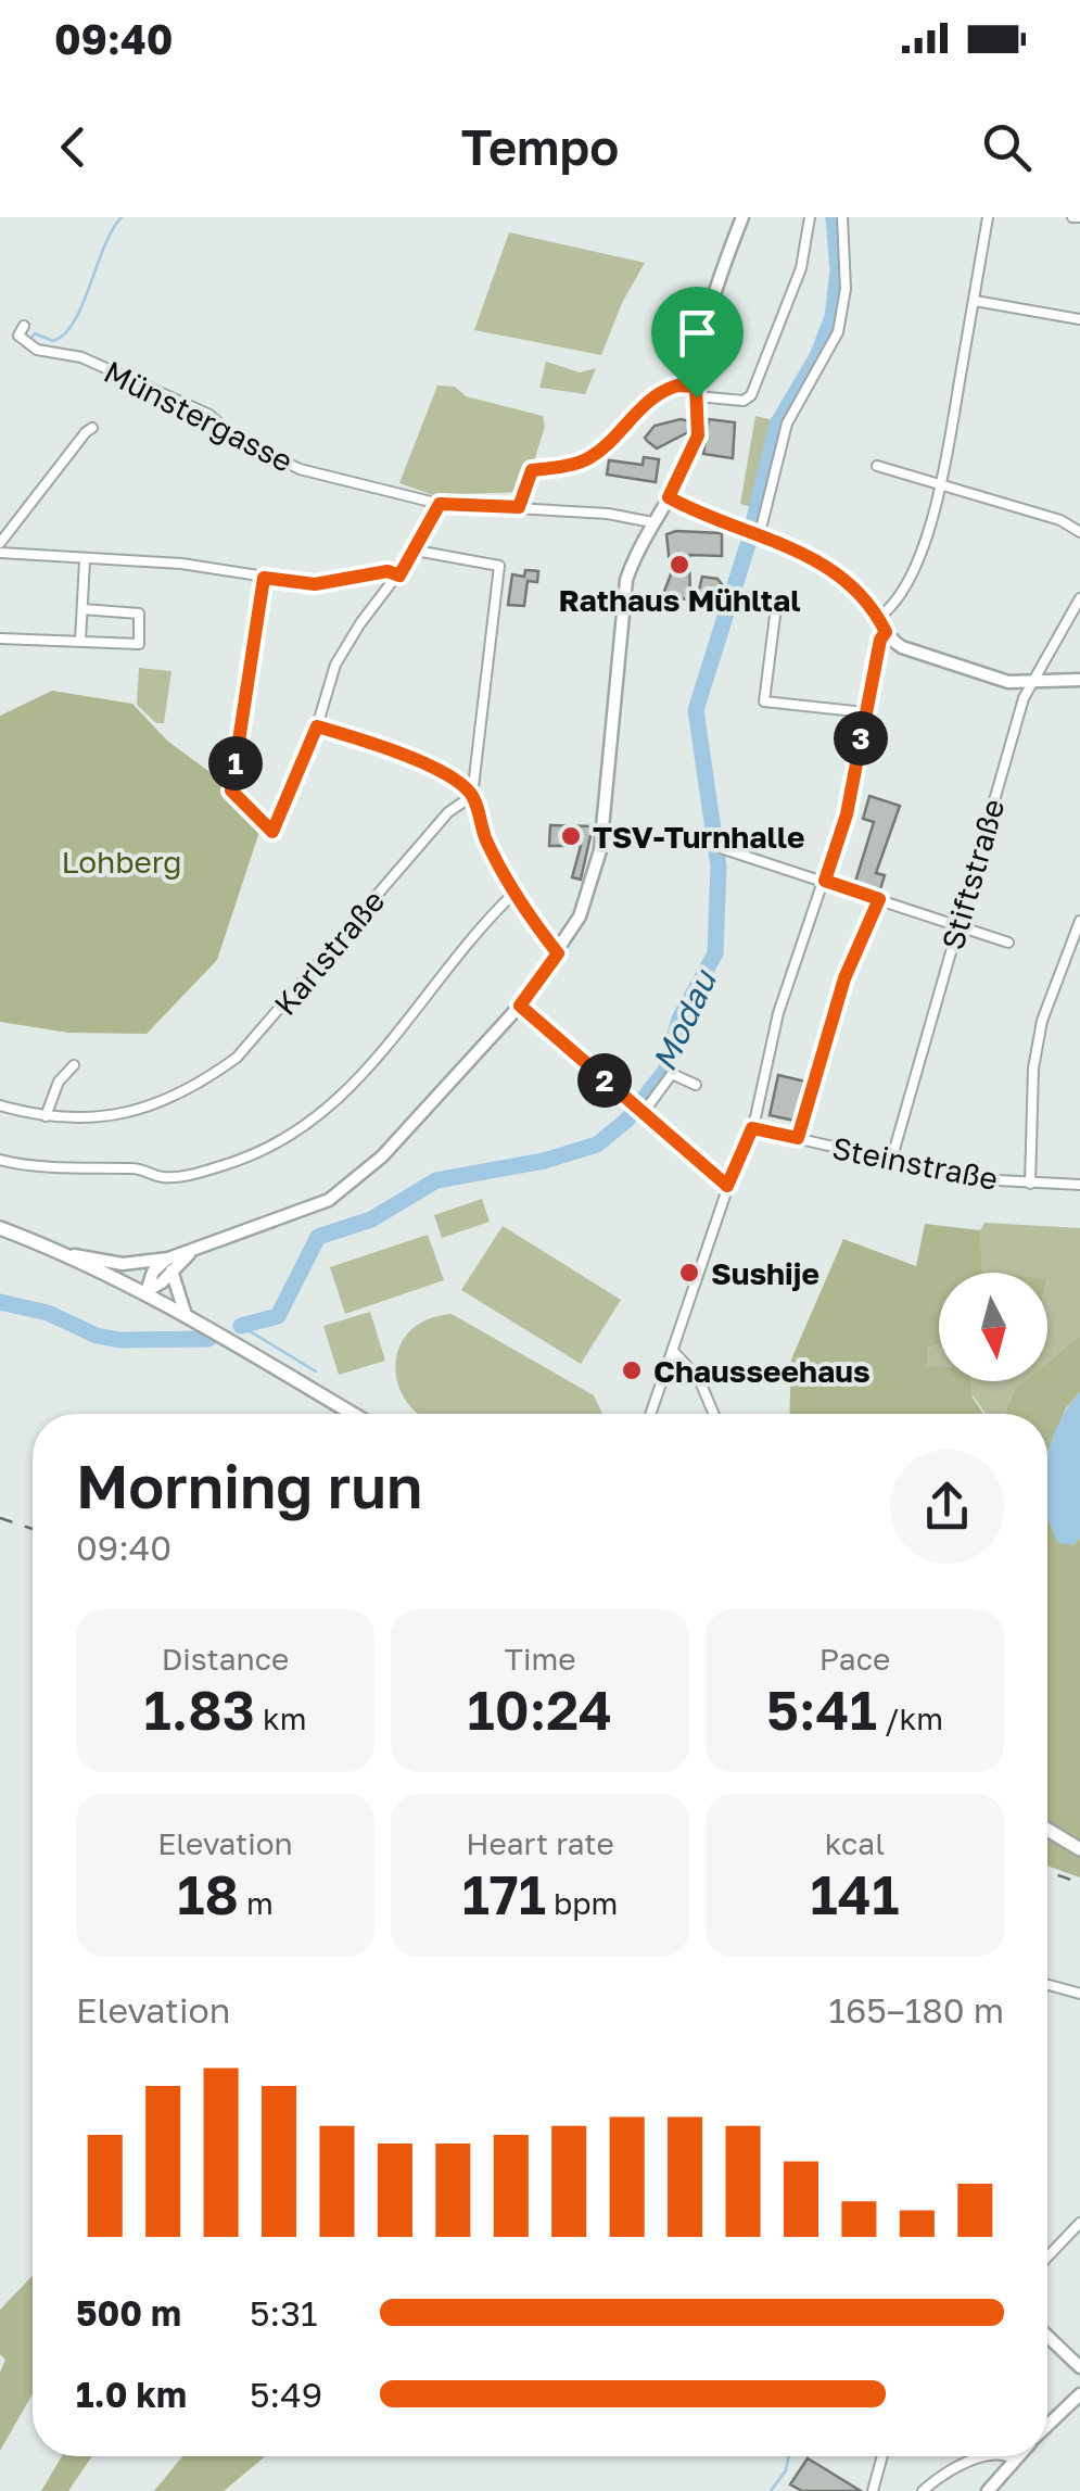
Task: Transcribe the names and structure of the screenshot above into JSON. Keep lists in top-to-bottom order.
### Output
{
  "streets": {
    "street": [
      "Münstergasse",
      "Stiftstraße",
      "Karlstraße",
      "Steinstraße"
    ]
  },
  "crossings": [
    ["Stiftstraße", "Steinstraße"]
  ],
  "water": ["Modau"],
  "parks": ["Lohberg"],
  "places": [
    "Rathaus Mühltal",
    "TSV-Turnhalle",
    "Sushije",
    "Chausseehaus"
  ],
  "north": "bottom",
  "page": {
    "status": "09:40",
    "header": "Tempo",
    "pins": ["3", "1", "2"],
    "heading": ["Morning run", "09:40"],
    "stats": [
      ["Distance", "1.83 km"],
      ["Time", "10:24"],
      ["Pace", "5:41 /km"],
      ["Elevation", "18 m"],
      ["Heart rate", "171 bpm"],
      ["kcal", "141"]
    ],
    "chart": ["Elevation", "165–180 m"],
    "list": [
      {
        "name": "500 m",
        "note": "5:31"
      },
      {
        "name": "1.0 km",
        "note": "5:49"
      }
    ]
  }
}
